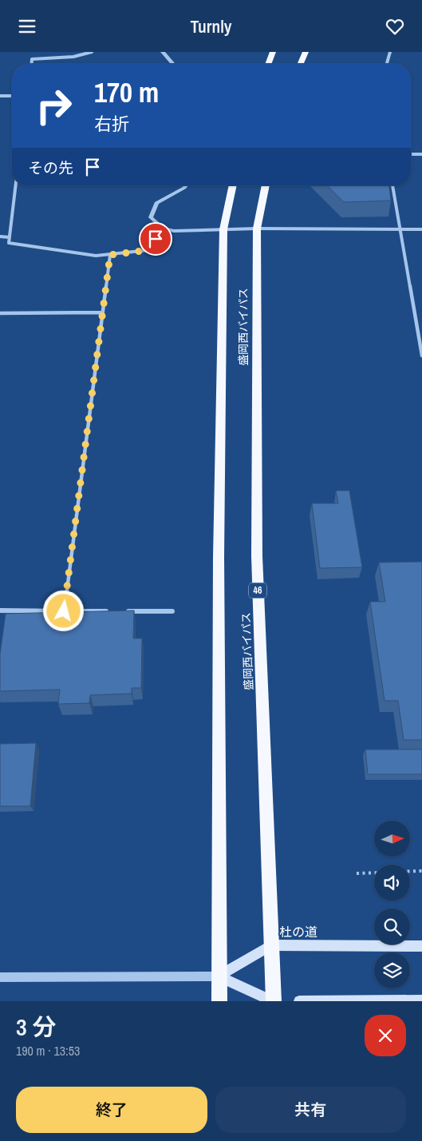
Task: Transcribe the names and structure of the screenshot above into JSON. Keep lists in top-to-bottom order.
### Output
{
  "streets": {
    "highway": ["盛岡西バイパス", "46"],
    "main road": ["杜の道"]
  },
  "crossings": [
    ["盛岡西バイパス", "杜の道"]
  ],
  "north": "right",
  "page": {
    "header": "Turnly",
    "turn": ["170 m", "右折"],
    "then": "その先",
    "heading": ["3 分", "190 m · 13:53"],
    "buttons": ["終了", "共有"]
  }
}
